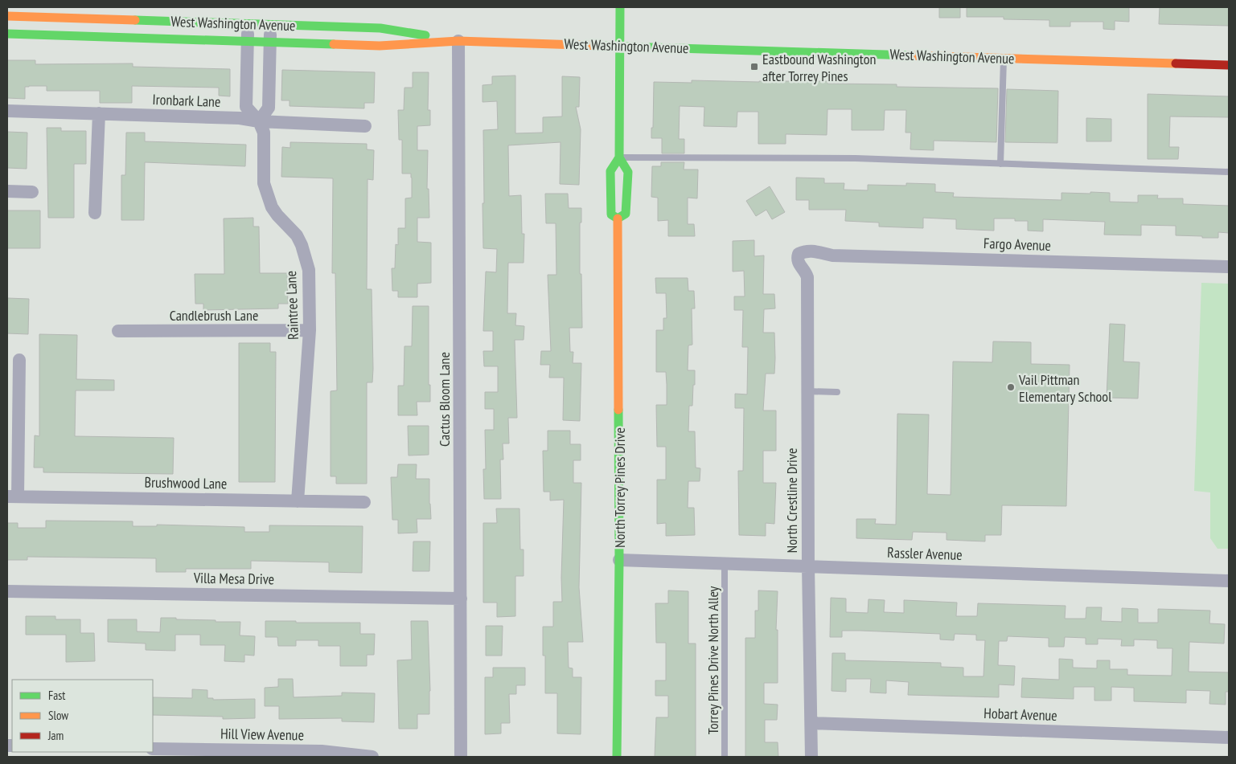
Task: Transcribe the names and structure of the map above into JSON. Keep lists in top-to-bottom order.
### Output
{
  "streets": {
    "main road": ["West Washington Avenue", "North Torrey Pines Drive"],
    "street": [
      "Ironbark Lane",
      "Fargo Avenue",
      "Raintree Lane",
      "Candlebrush Lane",
      "Cactus Bloom Lane",
      "Brushwood Lane",
      "North Crestline Drive",
      "Rassler Avenue",
      "Villa Mesa Drive",
      "Hobart Avenue",
      "Hill View Avenue"
    ],
    "lane": ["Torrey Pines Drive North Alley"]
  },
  "crossings": [
    ["West Washington Avenue", "Raintree Lane"],
    ["West Washington Avenue", "Cactus Bloom Lane"],
    ["West Washington Avenue", "North Torrey Pines Drive"],
    ["Ironbark Lane", "Raintree Lane"],
    ["Fargo Avenue", "North Crestline Drive"],
    ["Raintree Lane", "Candlebrush Lane"],
    ["Raintree Lane", "Brushwood Lane"],
    ["Cactus Bloom Lane", "Villa Mesa Drive"],
    ["North Torrey Pines Drive", "Rassler Avenue"],
    ["North Crestline Drive", "Rassler Avenue"],
    ["North Crestline Drive", "Hobart Avenue"],
    ["Rassler Avenue", "Torrey Pines Drive North Alley"]
  ],
  "places": {
    "transit": ["Eastbound Washington after Torrey Pines"],
    "other": ["Vail Pittman Elementary School"]
  },
  "legend": ["Fast", "Slow", "Jam"]
}
